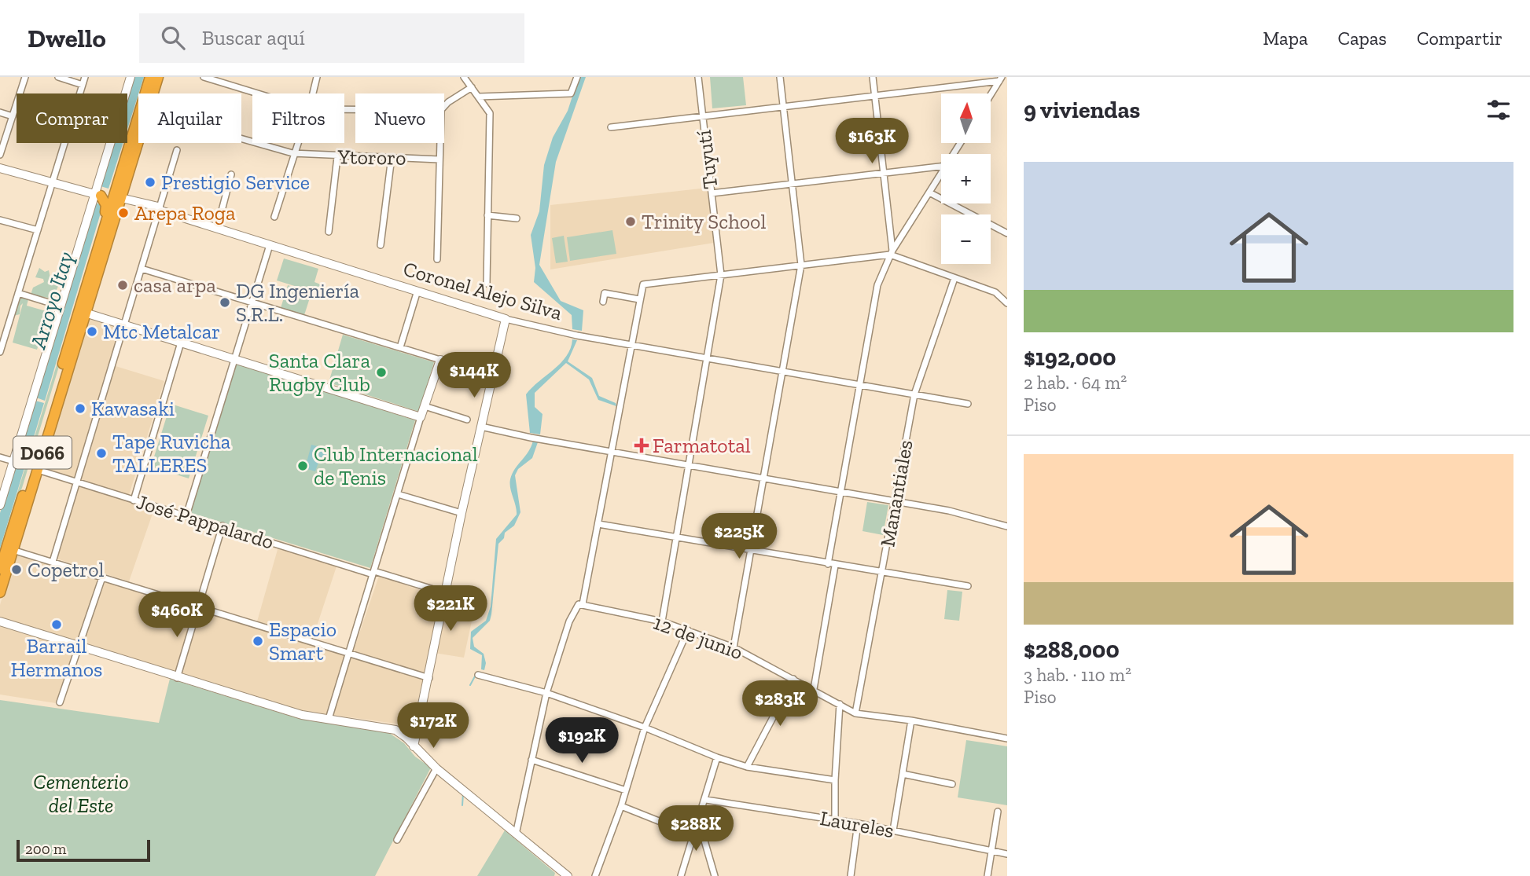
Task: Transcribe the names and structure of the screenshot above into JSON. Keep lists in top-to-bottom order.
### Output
{
  "streets": {
    "highway": ["D066"],
    "main road": ["Coronel Alejo Silva"],
    "street": [
      "Ytororo",
      "Tuyutí",
      "Manantiales",
      "José Pappalardo",
      "12 de junio",
      "Laureles"
    ]
  },
  "crossings": [
    ["Tuyutí", "Coronel Alejo Silva"],
    ["Tuyutí", "12 de junio"],
    ["Coronel Alejo Silva", "D066"],
    ["Coronel Alejo Silva", "Manantiales"],
    ["D066", "José Pappalardo"],
    ["Manantiales", "12 de junio"]
  ],
  "water": ["Arroyo Itay"],
  "parks": ["Cementerio del Este"],
  "places": {
    "other": [
      "Prestigio Service",
      "Arepa Roga",
      "Trinity School",
      "casa arpa",
      "DG Ingeniería S.R.L.",
      "Mtc Metalcar",
      "Santa Clara Rugby Club",
      "Kawasaki",
      "Tape Ruvicha TALLERES",
      "Club Internacional de Tenis",
      "Copetrol",
      "Barrail Hermanos",
      "Espacio Smart"
    ],
    "health": ["Farmatotal"]
  },
  "scale_bar": "200 m",
  "north": "top",
  "page": {
    "header": "Dwello",
    "search": "Buscar aquí",
    "nav": ["Mapa", "Capas", "Compartir"],
    "heading": "9 viviendas",
    "map_buttons": ["+", "−"],
    "chip": [
      "Comprar",
      "Alquilar",
      "Filtros",
      "Nuevo"
    ],
    "price": [
      "$163K",
      "$144K",
      "$225K",
      "$221K",
      "$460K",
      "$283K",
      "$172K",
      "$192K",
      "$288K"
    ],
    "list": [
      {
        "name": "$192,000",
        "note": "2 hab. · 64 m² · Piso"
      },
      {
        "name": "$288,000",
        "note": "3 hab. · 110 m² · Piso"
      }
    ],
    "scale": "200 m"
  }
}
